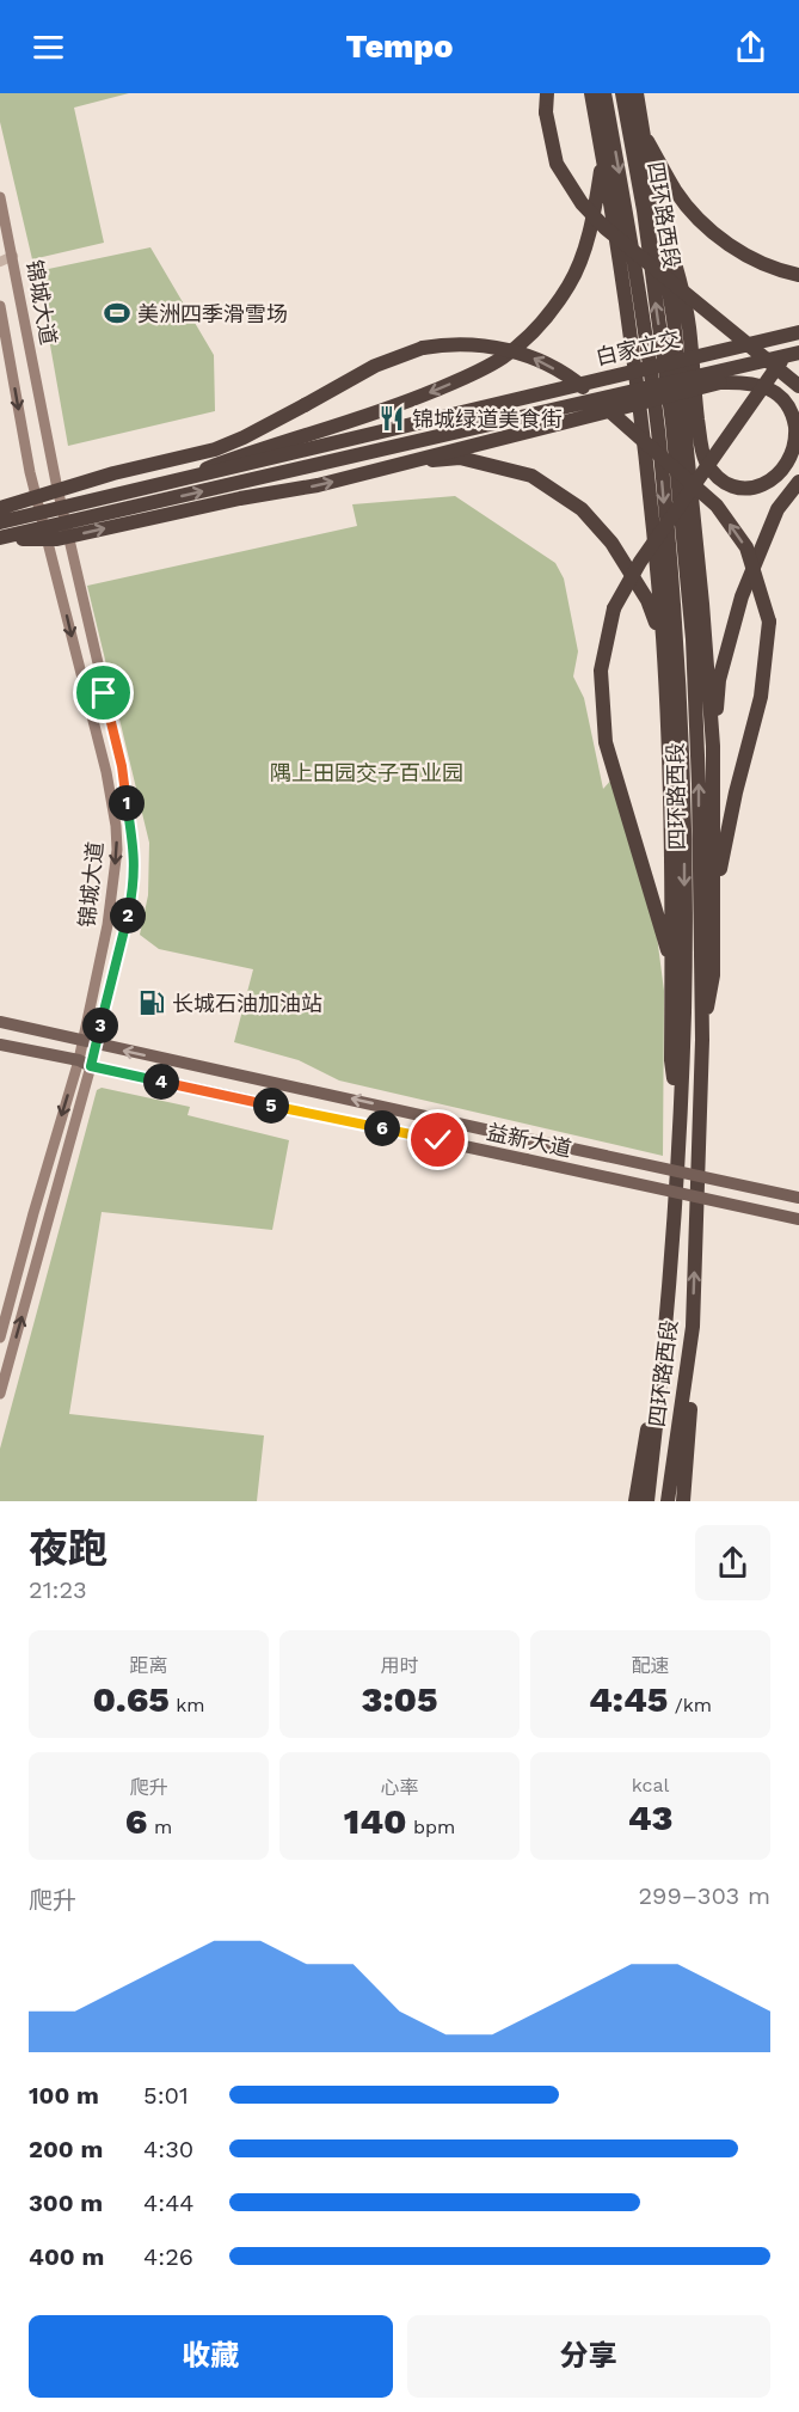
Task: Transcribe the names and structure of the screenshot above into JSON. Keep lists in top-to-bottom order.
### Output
{
  "streets": {
    "highway": ["四环路西段", "白家立交"],
    "main road": ["锦城大道", "益新大道"]
  },
  "crossings": [
    ["锦城大道", "益新大道"]
  ],
  "parks": ["隅上田园交子百业园"],
  "places": {
    "sports": ["美洲四季滑雪场"],
    "restaurant": ["锦城绿道美食街"],
    "fuel station": ["长城石油加油站"]
  },
  "page": {
    "header": "Tempo",
    "pins": [
      "1",
      "2",
      "3",
      "4",
      "5",
      "6"
    ],
    "heading": ["夜跑", "21:23"],
    "stats": [
      ["距离", "0.65 km"],
      ["用时", "3:05"],
      ["配速", "4:45 /km"],
      ["爬升", "6 m"],
      ["心率", "140 bpm"],
      ["kcal", "43"]
    ],
    "chart": ["爬升", "299–303 m"],
    "list": [
      {
        "name": "100 m",
        "note": "5:01"
      },
      {
        "name": "200 m",
        "note": "4:30"
      },
      {
        "name": "300 m",
        "note": "4:44"
      },
      {
        "name": "400 m",
        "note": "4:26"
      }
    ],
    "buttons": ["收藏", "分享"]
  }
}
